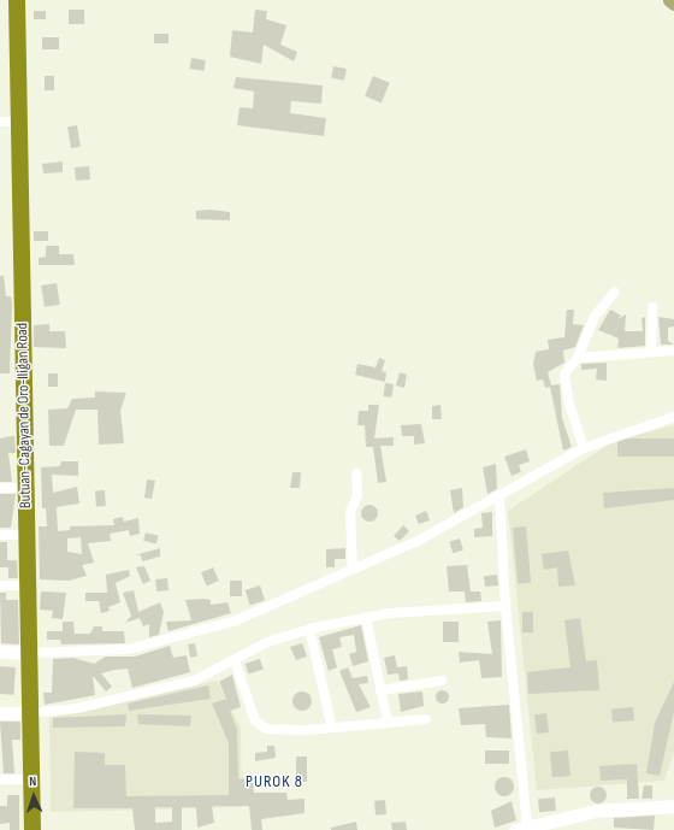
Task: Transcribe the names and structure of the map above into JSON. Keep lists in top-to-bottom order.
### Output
{
  "streets": {
    "highway": ["Butuan-Cagayan de Oro-Iligan Road"]
  },
  "districts": ["PUROK 8"],
  "north": "top"
}
